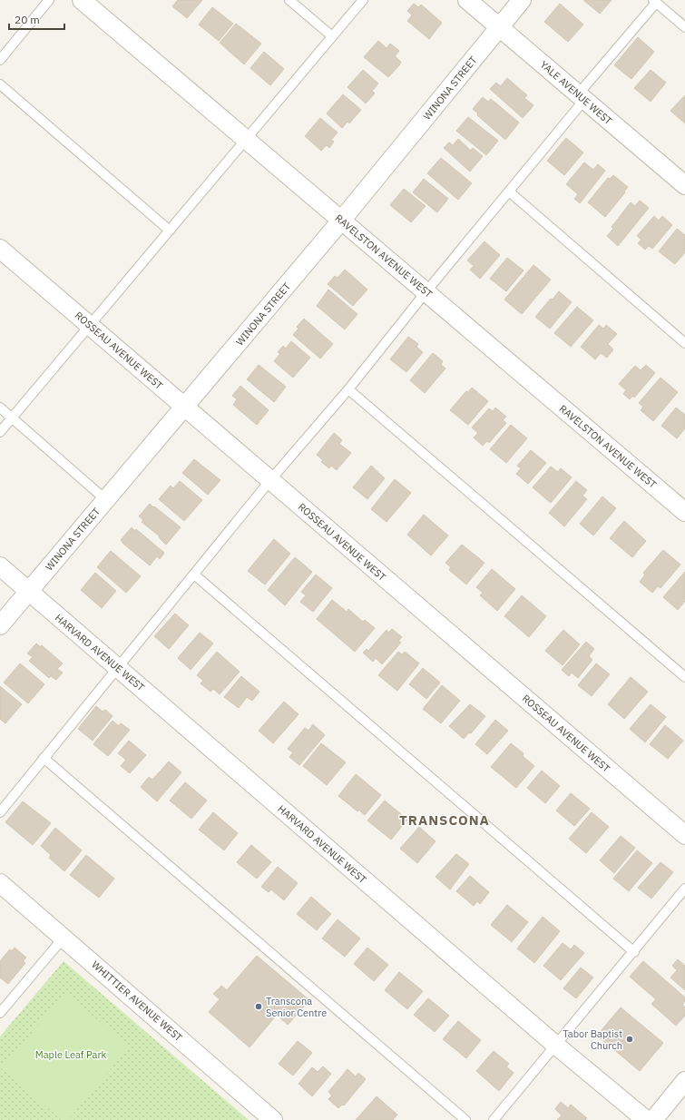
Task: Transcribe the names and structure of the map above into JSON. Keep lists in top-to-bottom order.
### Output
{
  "streets": {
    "street": [
      "WINONA STREET",
      "YALE AVENUE WEST",
      "RAVELSTON AVENUE WEST",
      "ROSSEAU AVENUE WEST",
      "HARVARD AVENUE WEST",
      "WHITTIER AVENUE WEST"
    ]
  },
  "crossings": [
    ["WINONA STREET", "YALE AVENUE WEST"],
    ["WINONA STREET", "RAVELSTON AVENUE WEST"],
    ["WINONA STREET", "ROSSEAU AVENUE WEST"],
    ["WINONA STREET", "HARVARD AVENUE WEST"]
  ],
  "districts": ["TRANSCONA"],
  "parks": ["Maple Leaf Park"],
  "places": ["Transcona Senior Centre", "Tabor Baptist Church"],
  "scale_bar": "20 m"
}
